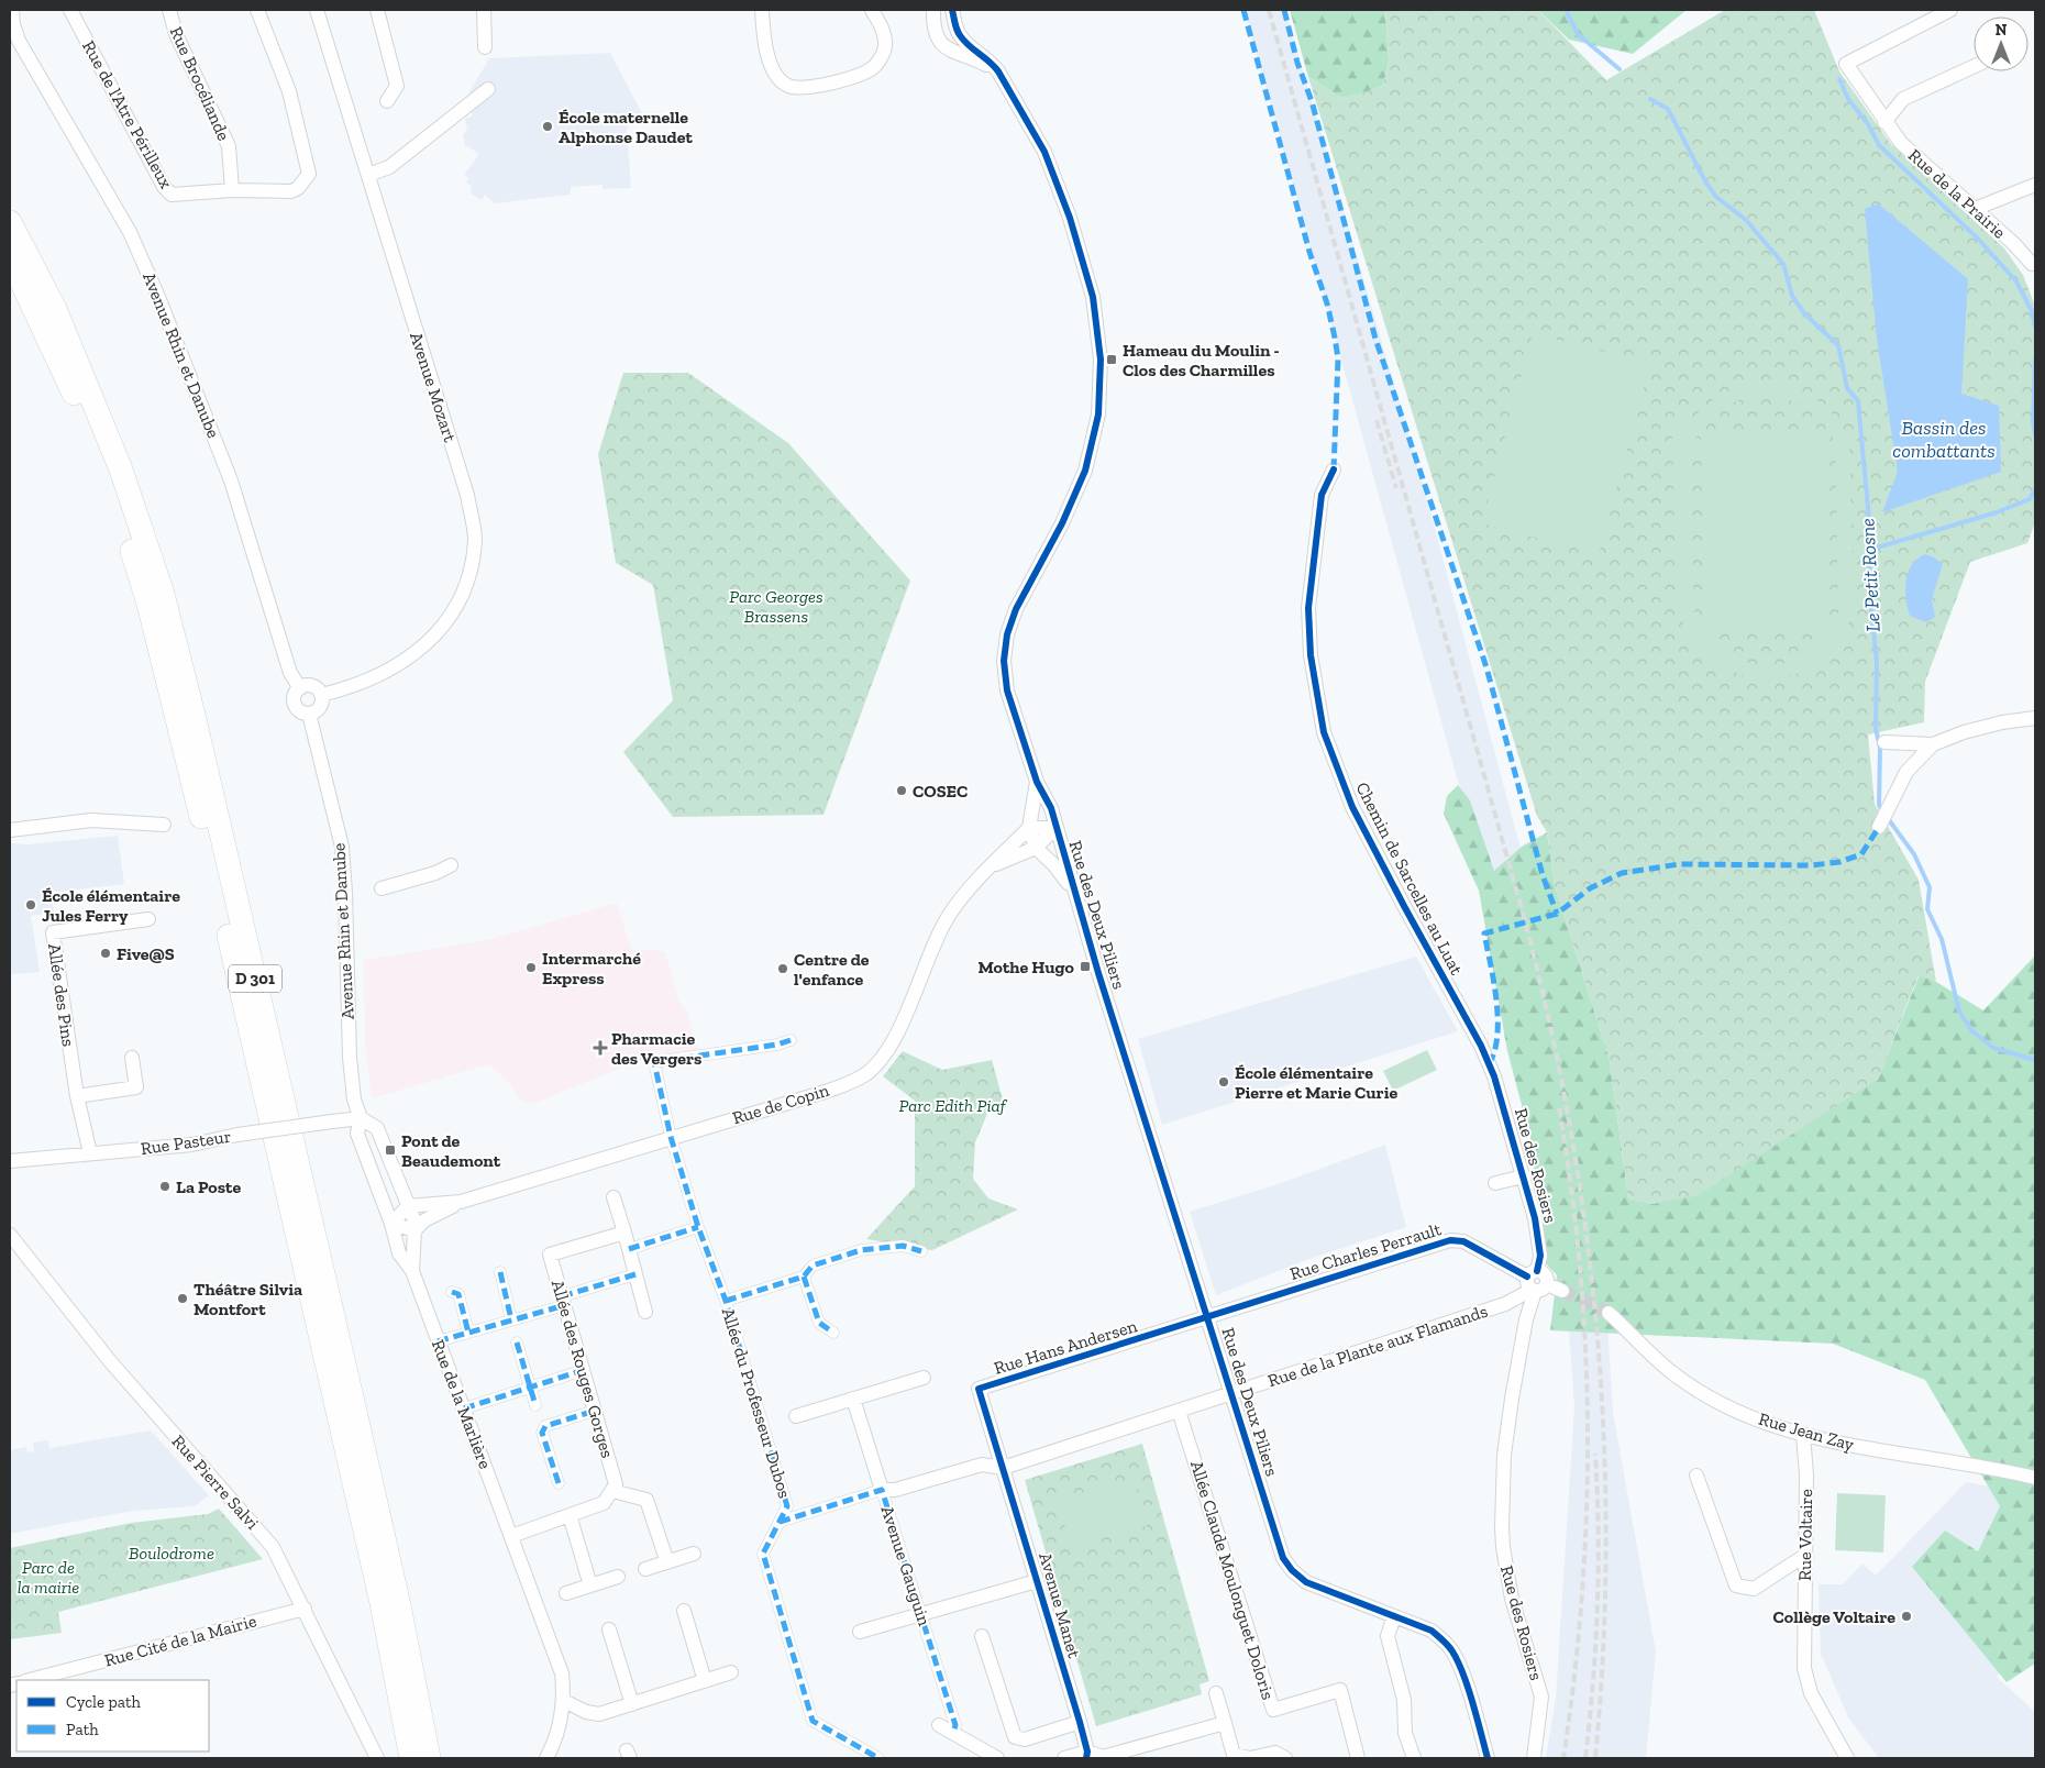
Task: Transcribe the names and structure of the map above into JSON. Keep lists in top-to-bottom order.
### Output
{
  "streets": {
    "highway": ["D 301"],
    "street": [
      "Rue Brocéliande",
      "Rue de l'Atre Périlleux",
      "Rue de la Prairie",
      "Avenue Rhin et Danube",
      "Avenue Mozart",
      "Chemin de Sarcelles au Luat",
      "Rue des Deux Piliers",
      "Allée des Pins",
      "Rue de Copin",
      "Rue Pasteur",
      "Rue des Rosiers",
      "Rue Charles Perrault",
      "Rue de la Plante aux Flamands",
      "Rue Hans Andersen",
      "Allée des Rouges Gorges",
      "Allée du Professeur Dubos",
      "Rue de la Marlière",
      "Rue Jean Zay",
      "Rue Pierre Salvi",
      "Rue Voltaire",
      "Avenue Gauguin",
      "Allée Claude Moulonguet Doloris",
      "Avenue Manet",
      "Rue Cité de la Mairie"
    ]
  },
  "crossings": [
    ["Rue Brocéliande", "Rue de l'Atre Périlleux"],
    ["Avenue Rhin et Danube", "Avenue Mozart"],
    ["Avenue Rhin et Danube", "Rue Pasteur"],
    ["Avenue Rhin et Danube", "Rue de la Marlière"],
    ["Chemin de Sarcelles au Luat", "Rue des Rosiers"],
    ["Rue des Deux Piliers", "Rue de Copin"],
    ["Rue des Deux Piliers", "Rue Charles Perrault"],
    ["Rue des Deux Piliers", "Rue de la Plante aux Flamands"],
    ["Rue des Deux Piliers", "Rue Hans Andersen"],
    ["Allée des Pins", "Rue Pasteur"],
    ["Rue de Copin", "Allée du Professeur Dubos"],
    ["Rue de Copin", "Rue de la Marlière"],
    ["Rue Pasteur", "Rue de la Marlière"],
    ["Rue des Rosiers", "Rue Charles Perrault"],
    ["Rue des Rosiers", "Rue de la Plante aux Flamands"],
    ["Rue Charles Perrault", "Rue de la Plante aux Flamands"],
    ["Rue Charles Perrault", "Rue Hans Andersen"],
    ["Rue de la Plante aux Flamands", "Rue Hans Andersen"],
    ["Rue de la Plante aux Flamands", "Allée Claude Moulonguet Doloris"],
    ["Rue de la Plante aux Flamands", "Avenue Manet"],
    ["Rue Hans Andersen", "Avenue Manet"],
    ["Rue Jean Zay", "Rue Voltaire"],
    ["Rue Pierre Salvi", "Rue Cité de la Mairie"]
  ],
  "water": ["Bassin des combattants", "Le Petit Rosne"],
  "parks": [
    "Parc Georges Brassens",
    "Parc Edith Piaf",
    "Boulodrome",
    "Parc de la mairie"
  ],
  "places": {
    "other": [
      "École maternelle Alphonse Daudet",
      "COSEC",
      "École élémentaire Jules Ferry",
      "Five@S",
      "Intermarché Express",
      "Centre de l'enfance",
      "École élémentaire Pierre et Marie Curie",
      "La Poste",
      "Théâtre Silvia Montfort",
      "Collège Voltaire"
    ],
    "transit": ["Hameau du Moulin - Clos des Charmilles", "Mothe Hugo", "Pont de Beaudemont"],
    "health": ["Pharmacie des Vergers"]
  },
  "legend": ["Cycle path", "Path"],
  "north": "top"
}
